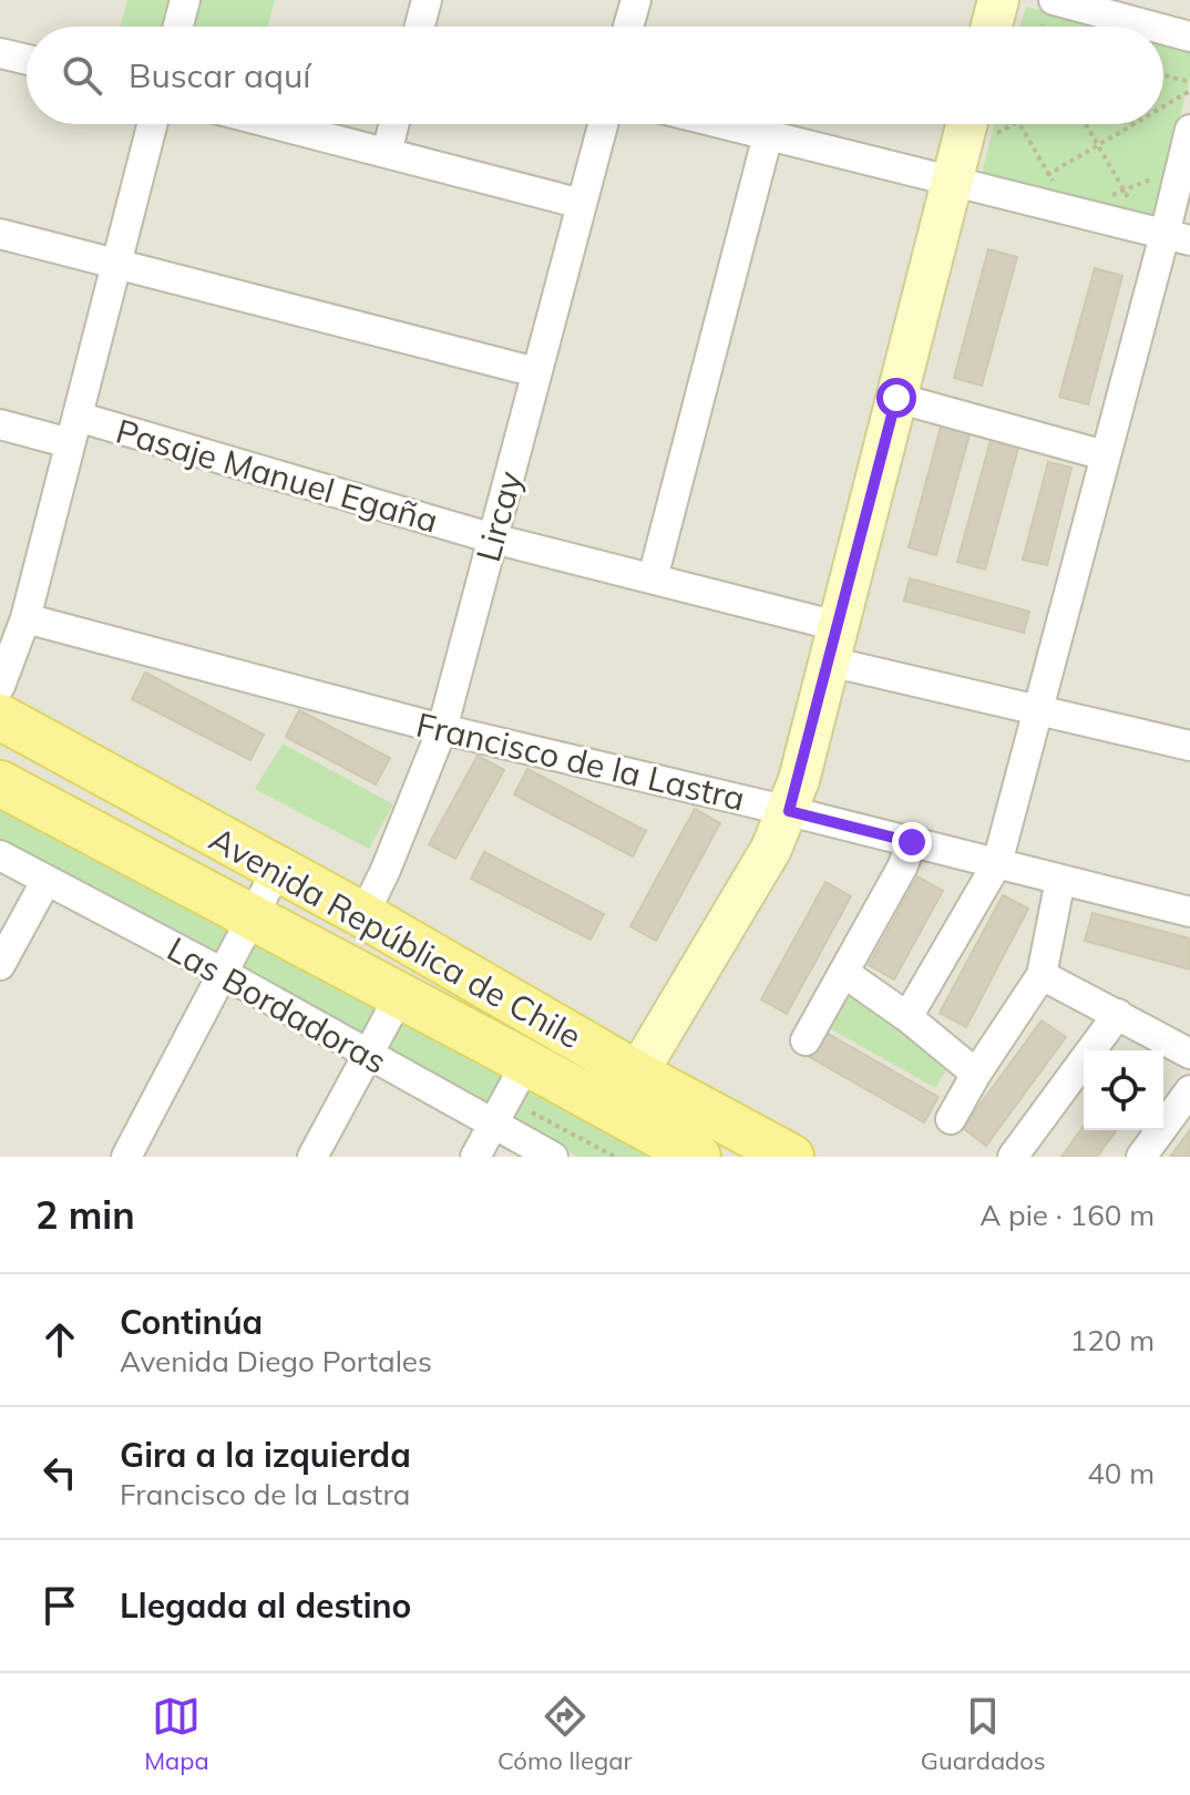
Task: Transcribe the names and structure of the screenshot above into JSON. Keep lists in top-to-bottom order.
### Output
{
  "streets": {
    "main road": ["Avenida República de Chile"],
    "street": [
      "Pasaje Manuel Egaña",
      "Lircay",
      "Francisco de la Lastra",
      "Las Bordadoras"
    ]
  },
  "crossings": [
    ["Pasaje Manuel Egaña", "Lircay"],
    ["Lircay", "Francisco de la Lastra"],
    ["Lircay", "Avenida República de Chile"]
  ],
  "page": {
    "search": "Buscar aquí",
    "heading": ["2 min", "A pie · 160 m"],
    "list": [
      ["Continúa", "Avenida Diego Portales", "120 m"],
      ["Gira a la izquierda", "Francisco de la Lastra", "40 m"],
      "Llegada al destino"
    ],
    "nav": ["Mapa", "Cómo llegar", "Guardados"]
  }
}
